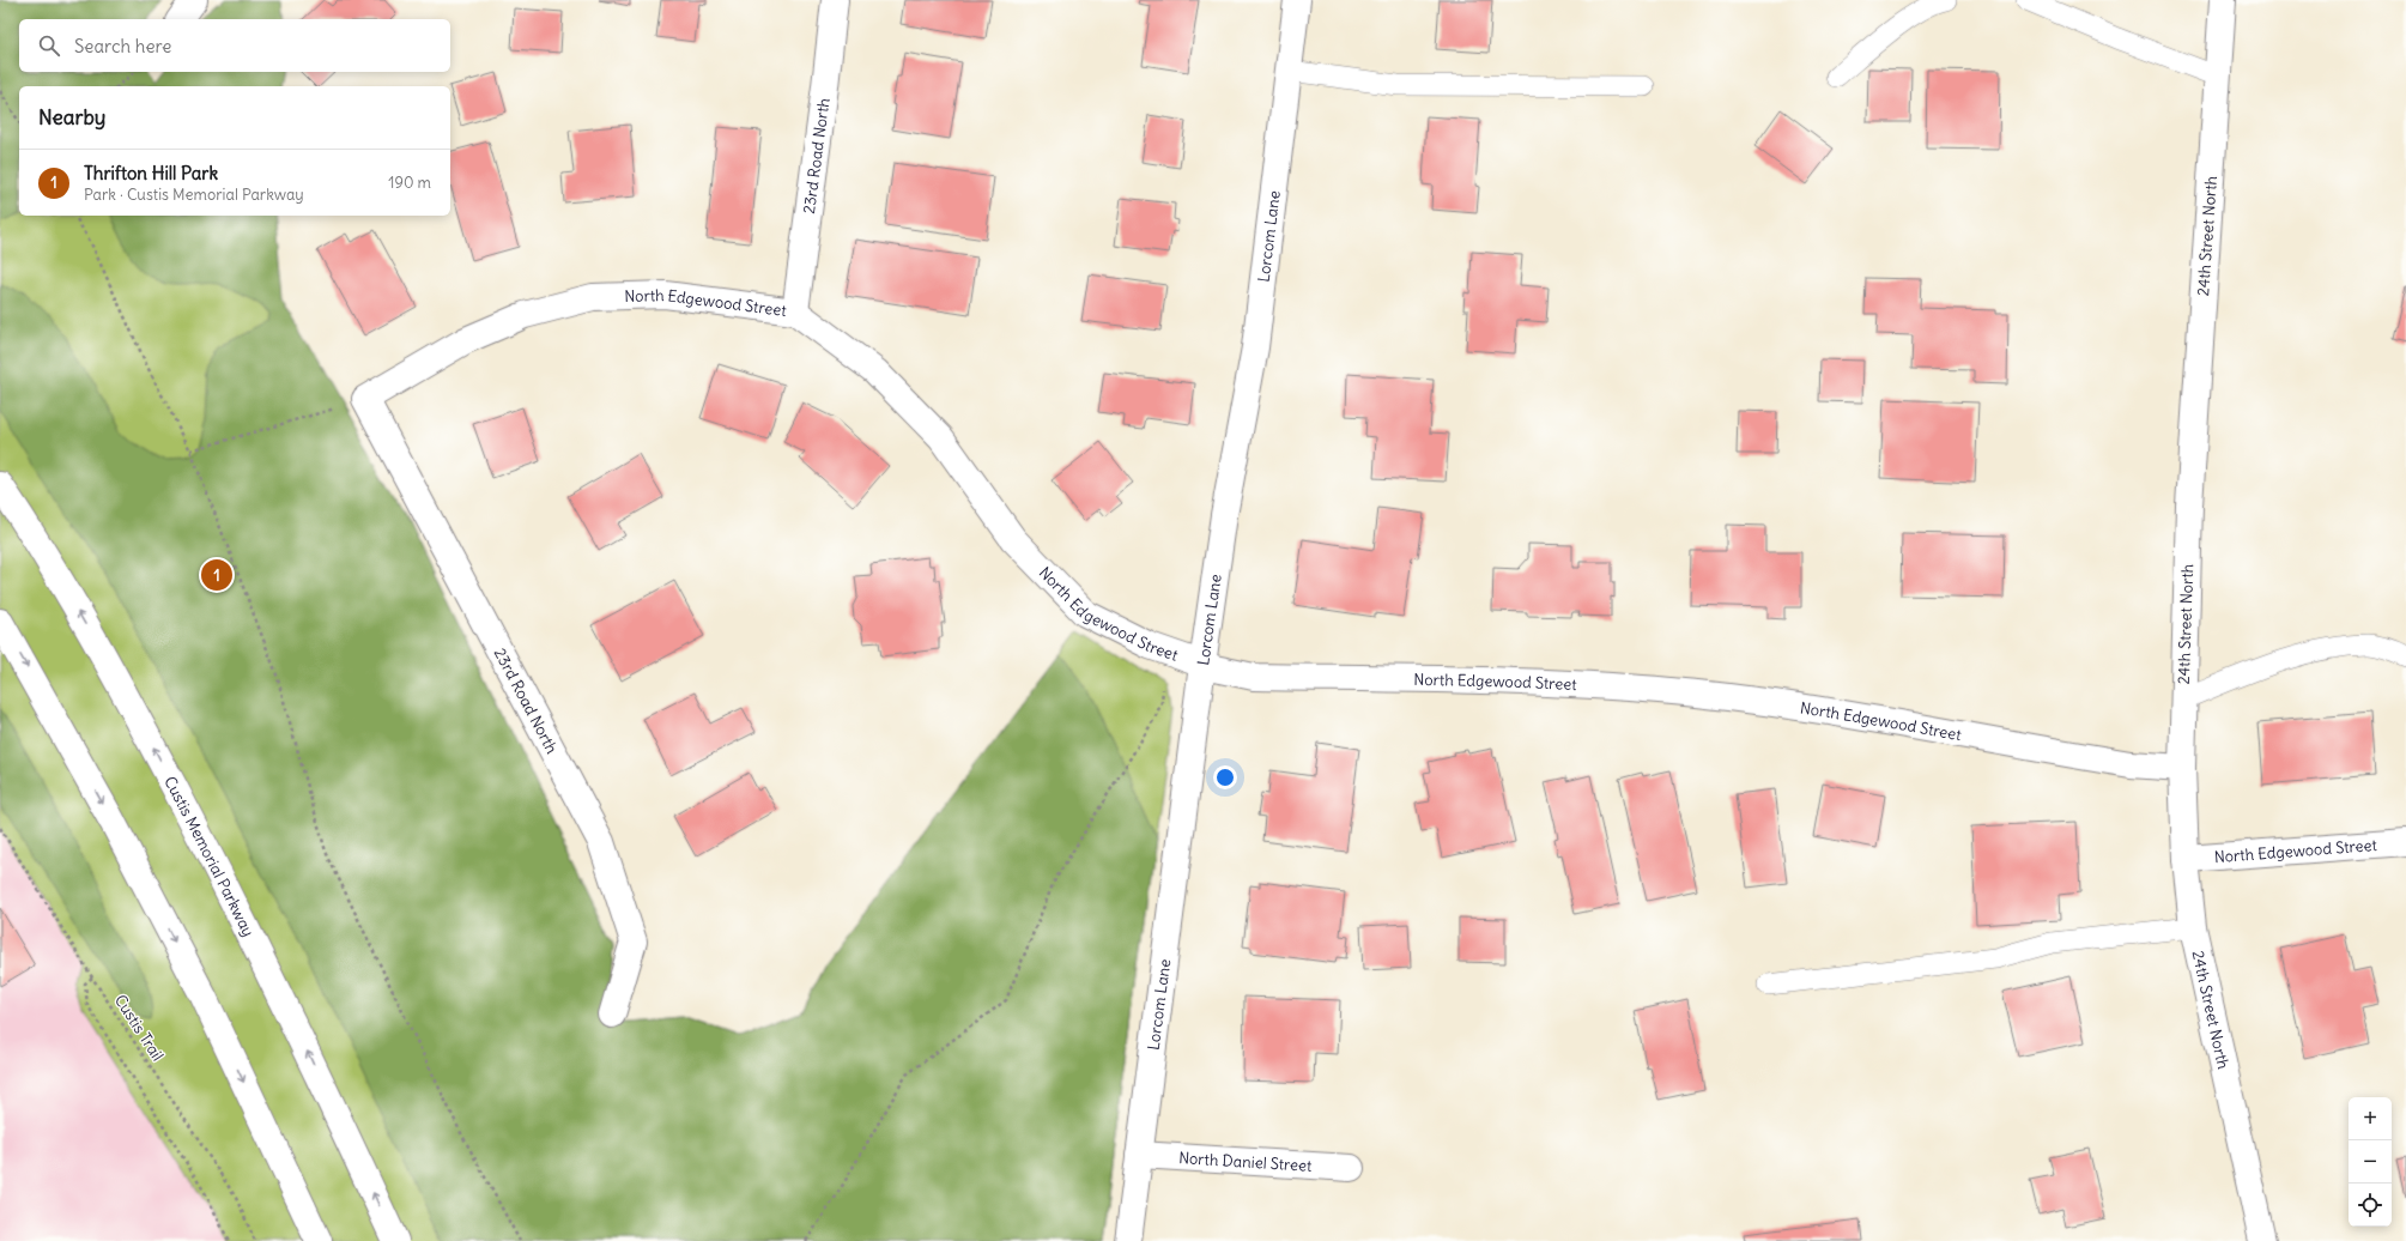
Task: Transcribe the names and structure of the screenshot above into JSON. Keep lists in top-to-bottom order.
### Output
{
  "streets": {
    "main road": [
      "23rd Road North",
      "Lorcom Lane",
      "24th Street North",
      "North Edgewood Street",
      "Custis Memorial Parkway",
      "North Daniel Street"
    ],
    "path": ["Custis Trail"]
  },
  "crossings": [
    ["23rd Road North", "North Edgewood Street"],
    ["Lorcom Lane", "North Edgewood Street"],
    ["Lorcom Lane", "North Daniel Street"],
    ["24th Street North", "North Edgewood Street"]
  ],
  "page": {
    "search": "Search here",
    "heading": "Nearby",
    "list": [
      {
        "mark": "1",
        "name": "Thrifton Hill Park",
        "note": "Park · Custis Memorial Parkway",
        "value": "190 m"
      }
    ],
    "pins": "1",
    "map_buttons": ["+", "−"]
  }
}
